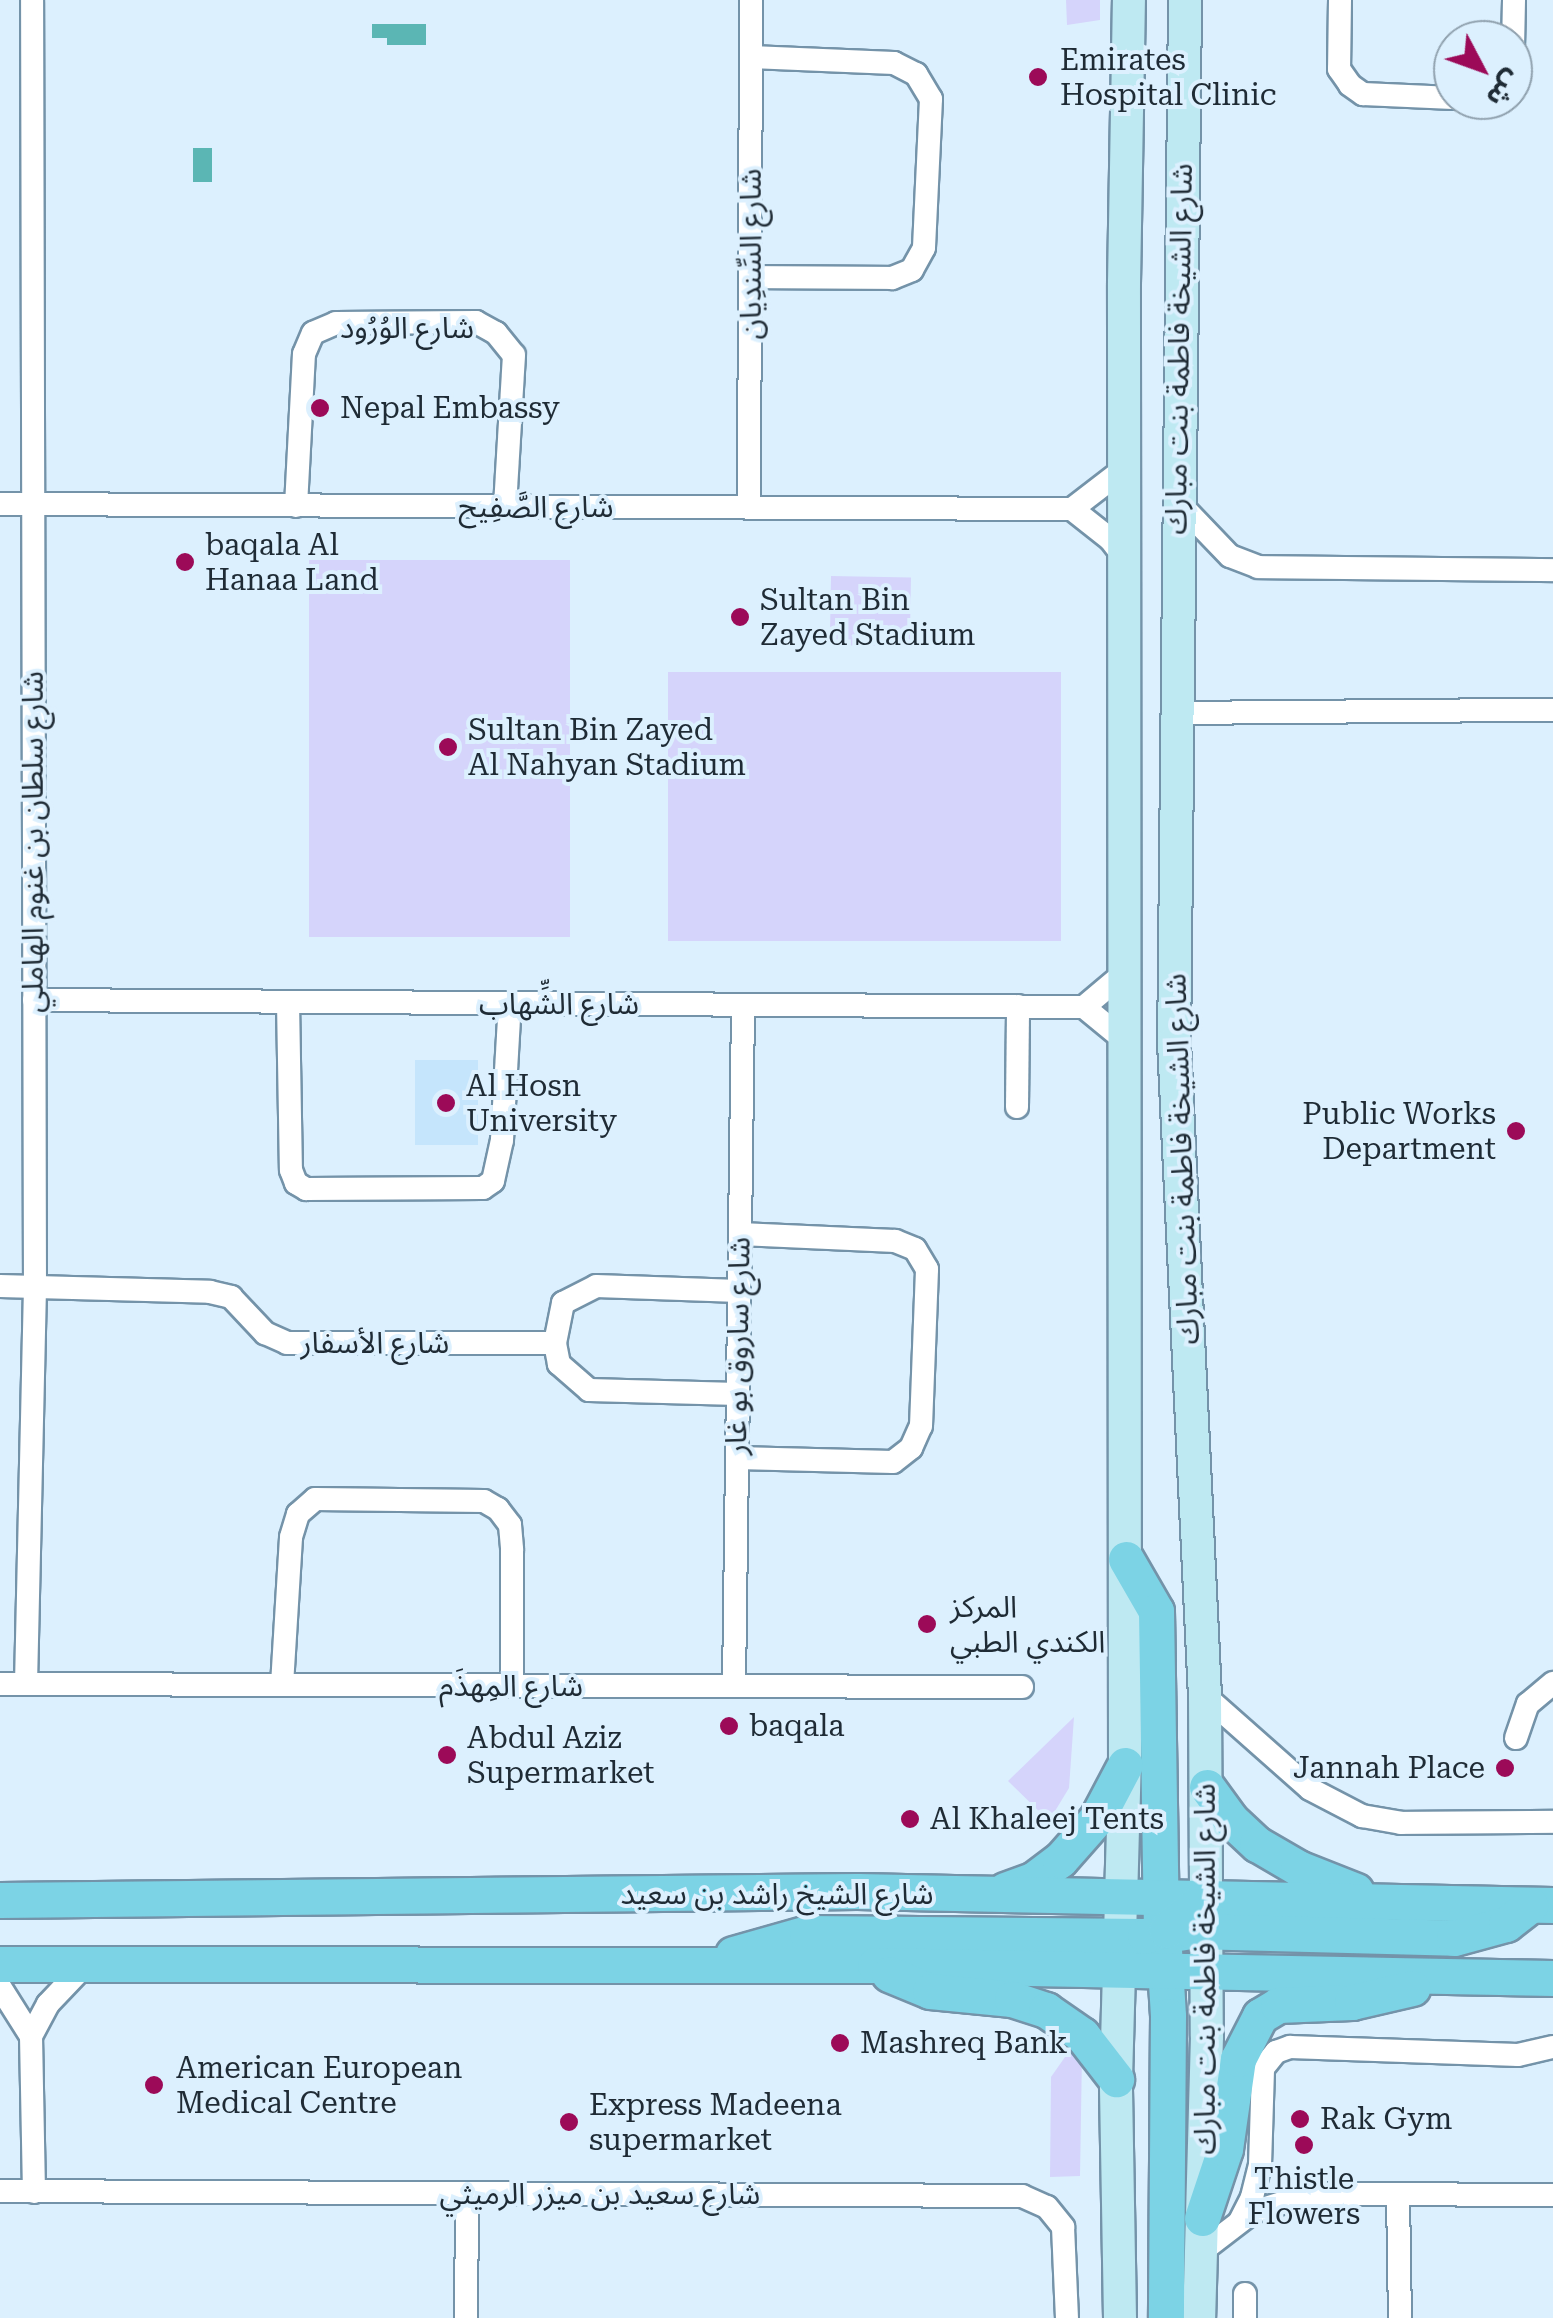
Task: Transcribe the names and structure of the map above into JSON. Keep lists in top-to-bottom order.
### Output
{
  "streets": {
    "main road": ["شارع الشيخة فاطمة بنت مبارك", "شارع الشيخ راشد بن سعيد"],
    "street": [
      "شارع السِّندِيان",
      "شارع الوُرُود",
      "شارع الصَّفِيح",
      "شارع سلطان بن غنوم الهاملي",
      "شارع الشِّهاب",
      "شارع الأسفار",
      "شارع ساروق بو غار",
      "شارع المِهذَم",
      "شارع سعيد بن ميزر الرميثي"
    ]
  },
  "crossings": [
    ["شارع السِّندِيان", "شارع الصَّفِيح"],
    ["شارع الوُرُود", "شارع الصَّفِيح"],
    ["شارع الشيخة فاطمة بنت مبارك", "شارع الشيخ راشد بن سعيد"],
    ["شارع الصَّفِيح", "شارع سلطان بن غنوم الهاملي"],
    ["شارع سلطان بن غنوم الهاملي", "شارع الشِّهاب"],
    ["شارع سلطان بن غنوم الهاملي", "شارع الأسفار"],
    ["شارع سلطان بن غنوم الهاملي", "شارع المِهذَم"],
    ["شارع الشِّهاب", "شارع ساروق بو غار"],
    ["شارع ساروق بو غار", "شارع المِهذَم"]
  ],
  "places": [
    "Emirates Hospital Clinic",
    "Nepal Embassy",
    "baqala Al Hanaa Land",
    "Sultan Bin Zayed Stadium",
    "Sultan Bin Zayed Al Nahyan Stadium",
    "Al Hosn University",
    "Public Works Department",
    "المركز الكندي الطبي",
    "baqala",
    "Abdul Aziz Supermarket",
    "Jannah Place",
    "Al Khaleej Tents",
    "Mashreq Bank",
    "American European Medical Centre",
    "Rak Gym",
    "Express Madeena supermarket",
    "Thistle Flowers"
  ],
  "north": "bottom right"
}
